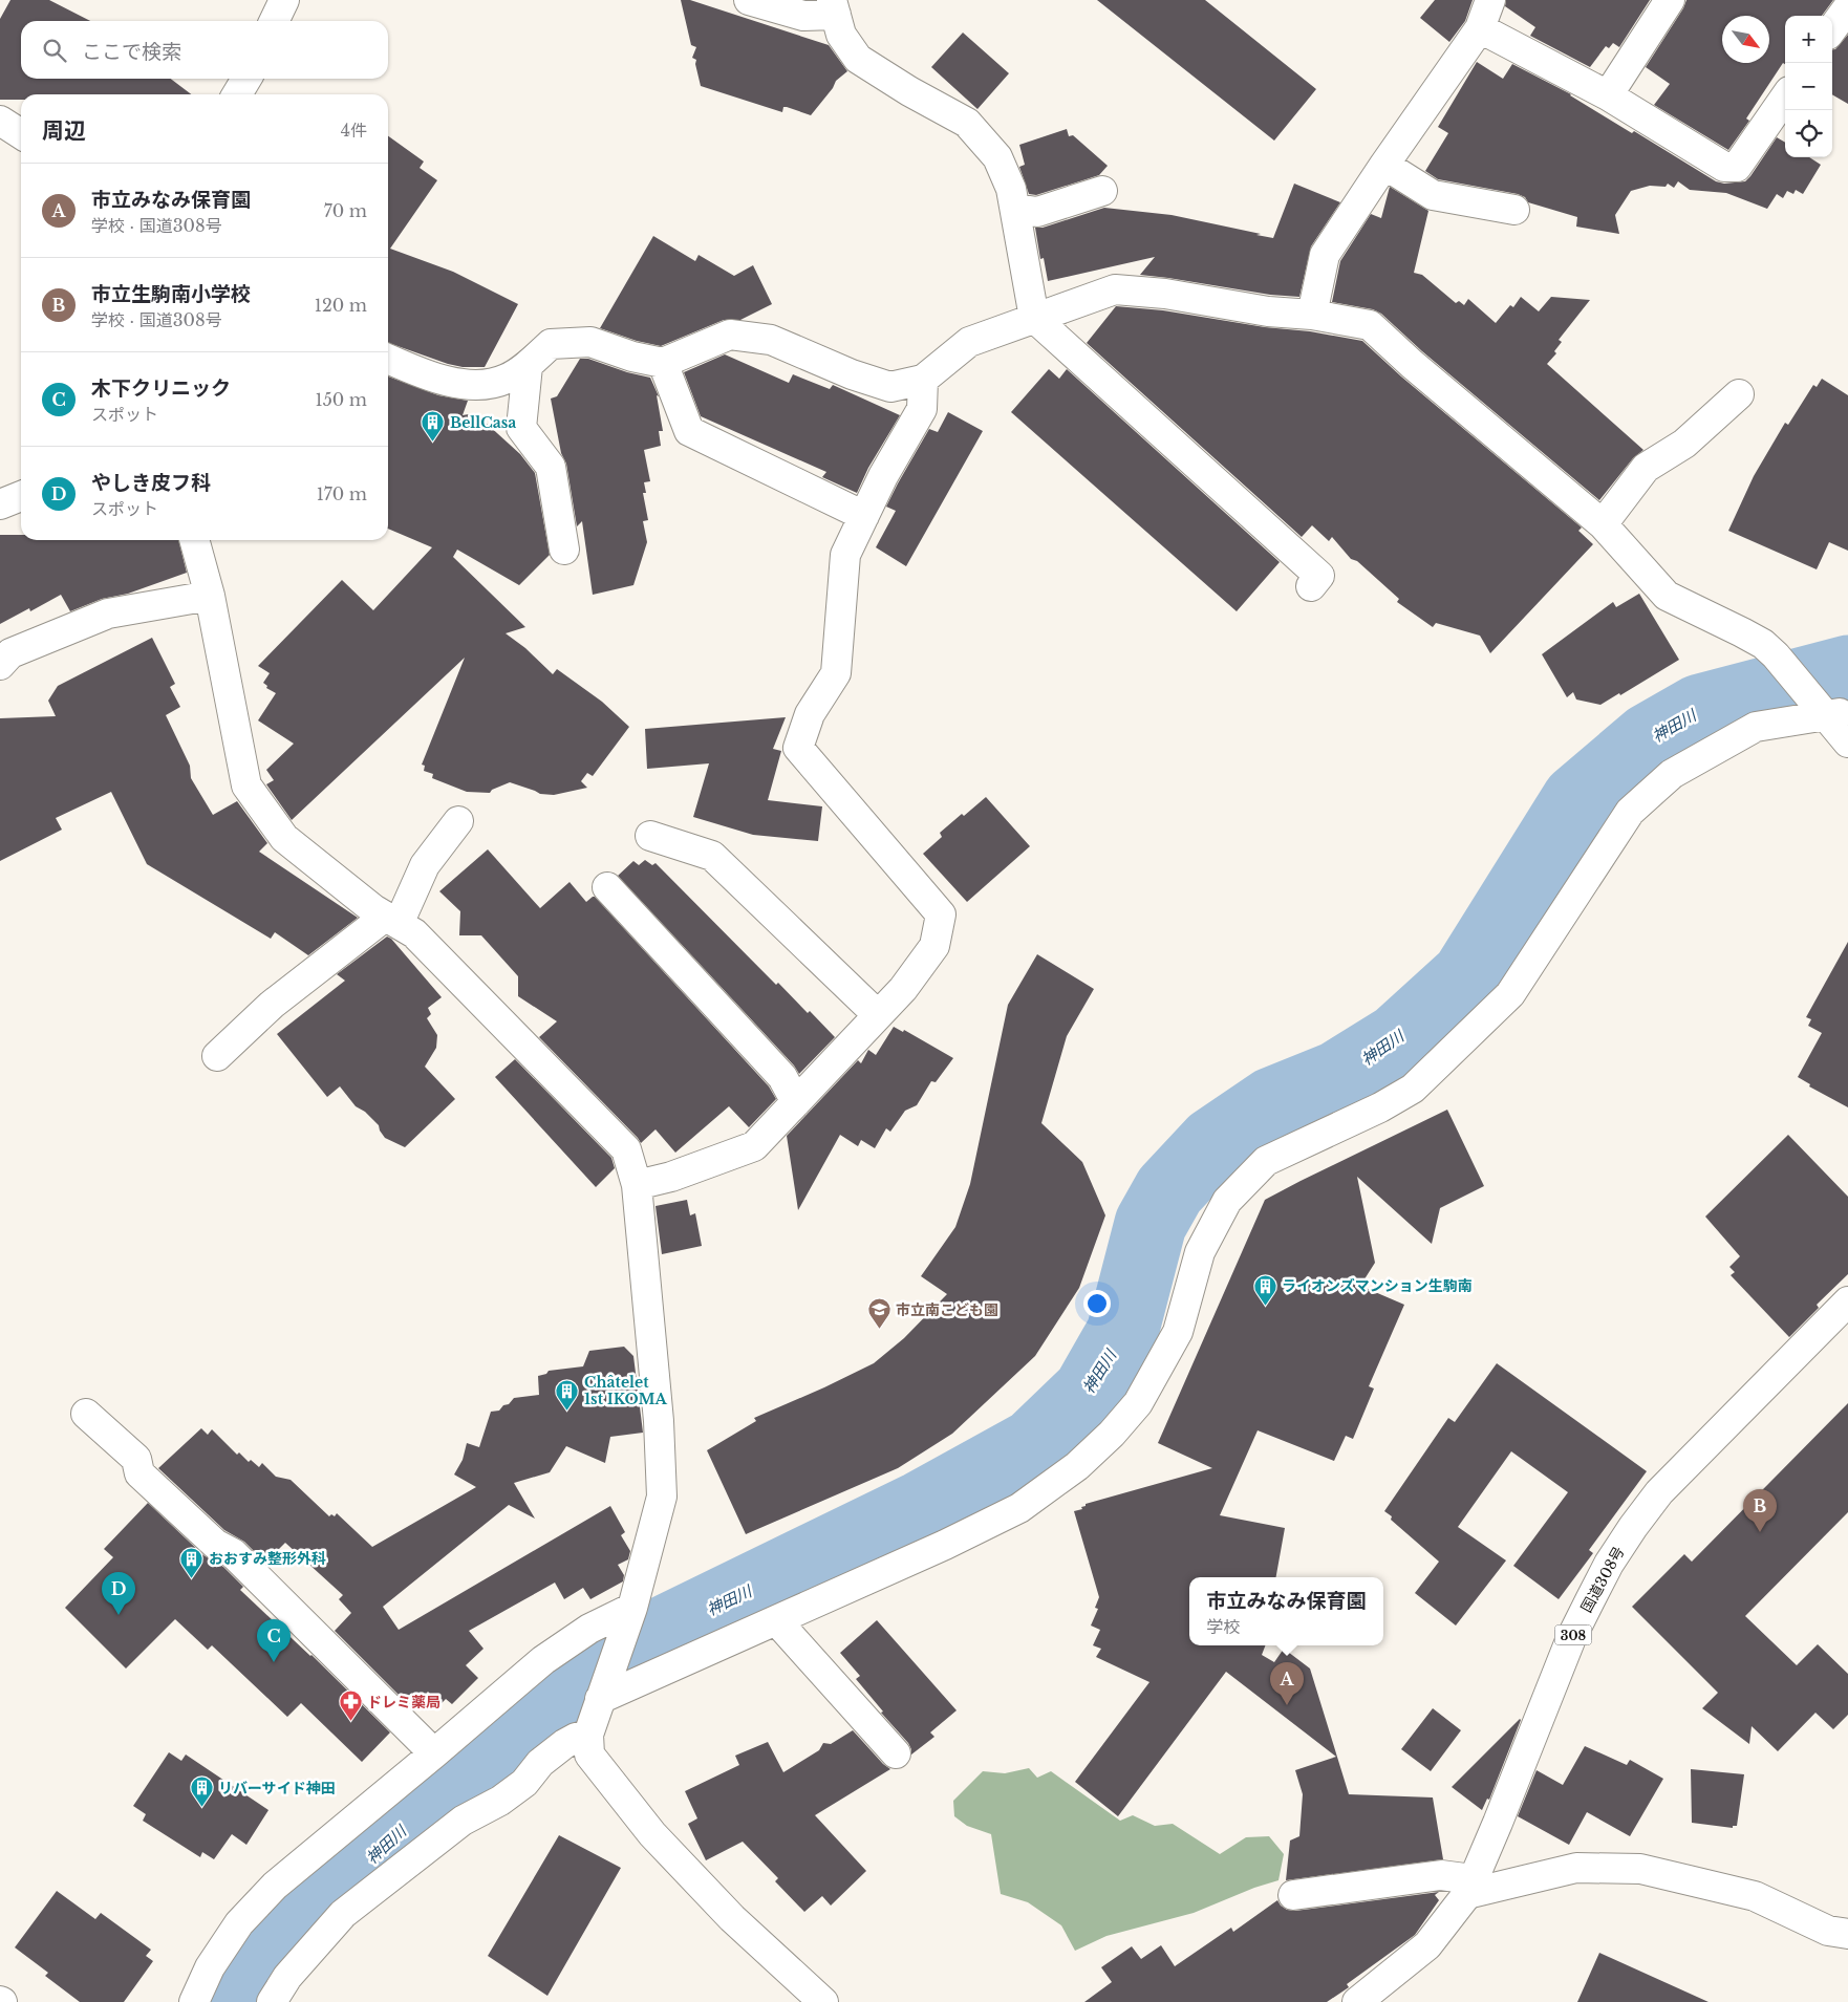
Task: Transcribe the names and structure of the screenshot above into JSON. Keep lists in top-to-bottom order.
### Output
{
  "streets": {
    "main road": ["国道308号", "308"]
  },
  "water": ["神田川"],
  "places": {
    "building": [
      "BellCasa",
      "ライオンズマンション生駒南",
      "Châtelet 1st IKOMA",
      "おおすみ整形外科",
      "リバーサイド神田"
    ],
    "school or university": ["市立南こども園"],
    "pharmacy": ["ドレミ薬局"]
  },
  "north": "bottom right",
  "page": {
    "map_buttons": ["+", "−"],
    "search": "ここで検索",
    "heading": ["周辺", "4件"],
    "list": [
      {
        "mark": "A",
        "name": "市立みなみ保育園",
        "note": "学校 · 国道308号",
        "value": "70 m"
      },
      {
        "mark": "B",
        "name": "市立生駒南小学校",
        "note": "学校 · 国道308号",
        "value": "120 m"
      },
      {
        "mark": "C",
        "name": "木下クリニック",
        "note": "スポット",
        "value": "150 m"
      },
      {
        "mark": "D",
        "name": "やしき皮フ科",
        "note": "スポット",
        "value": "170 m"
      }
    ],
    "pins": [
      "B",
      "D",
      "C",
      "A"
    ],
    "popup": ["市立みなみ保育園", "学校"]
  }
}
